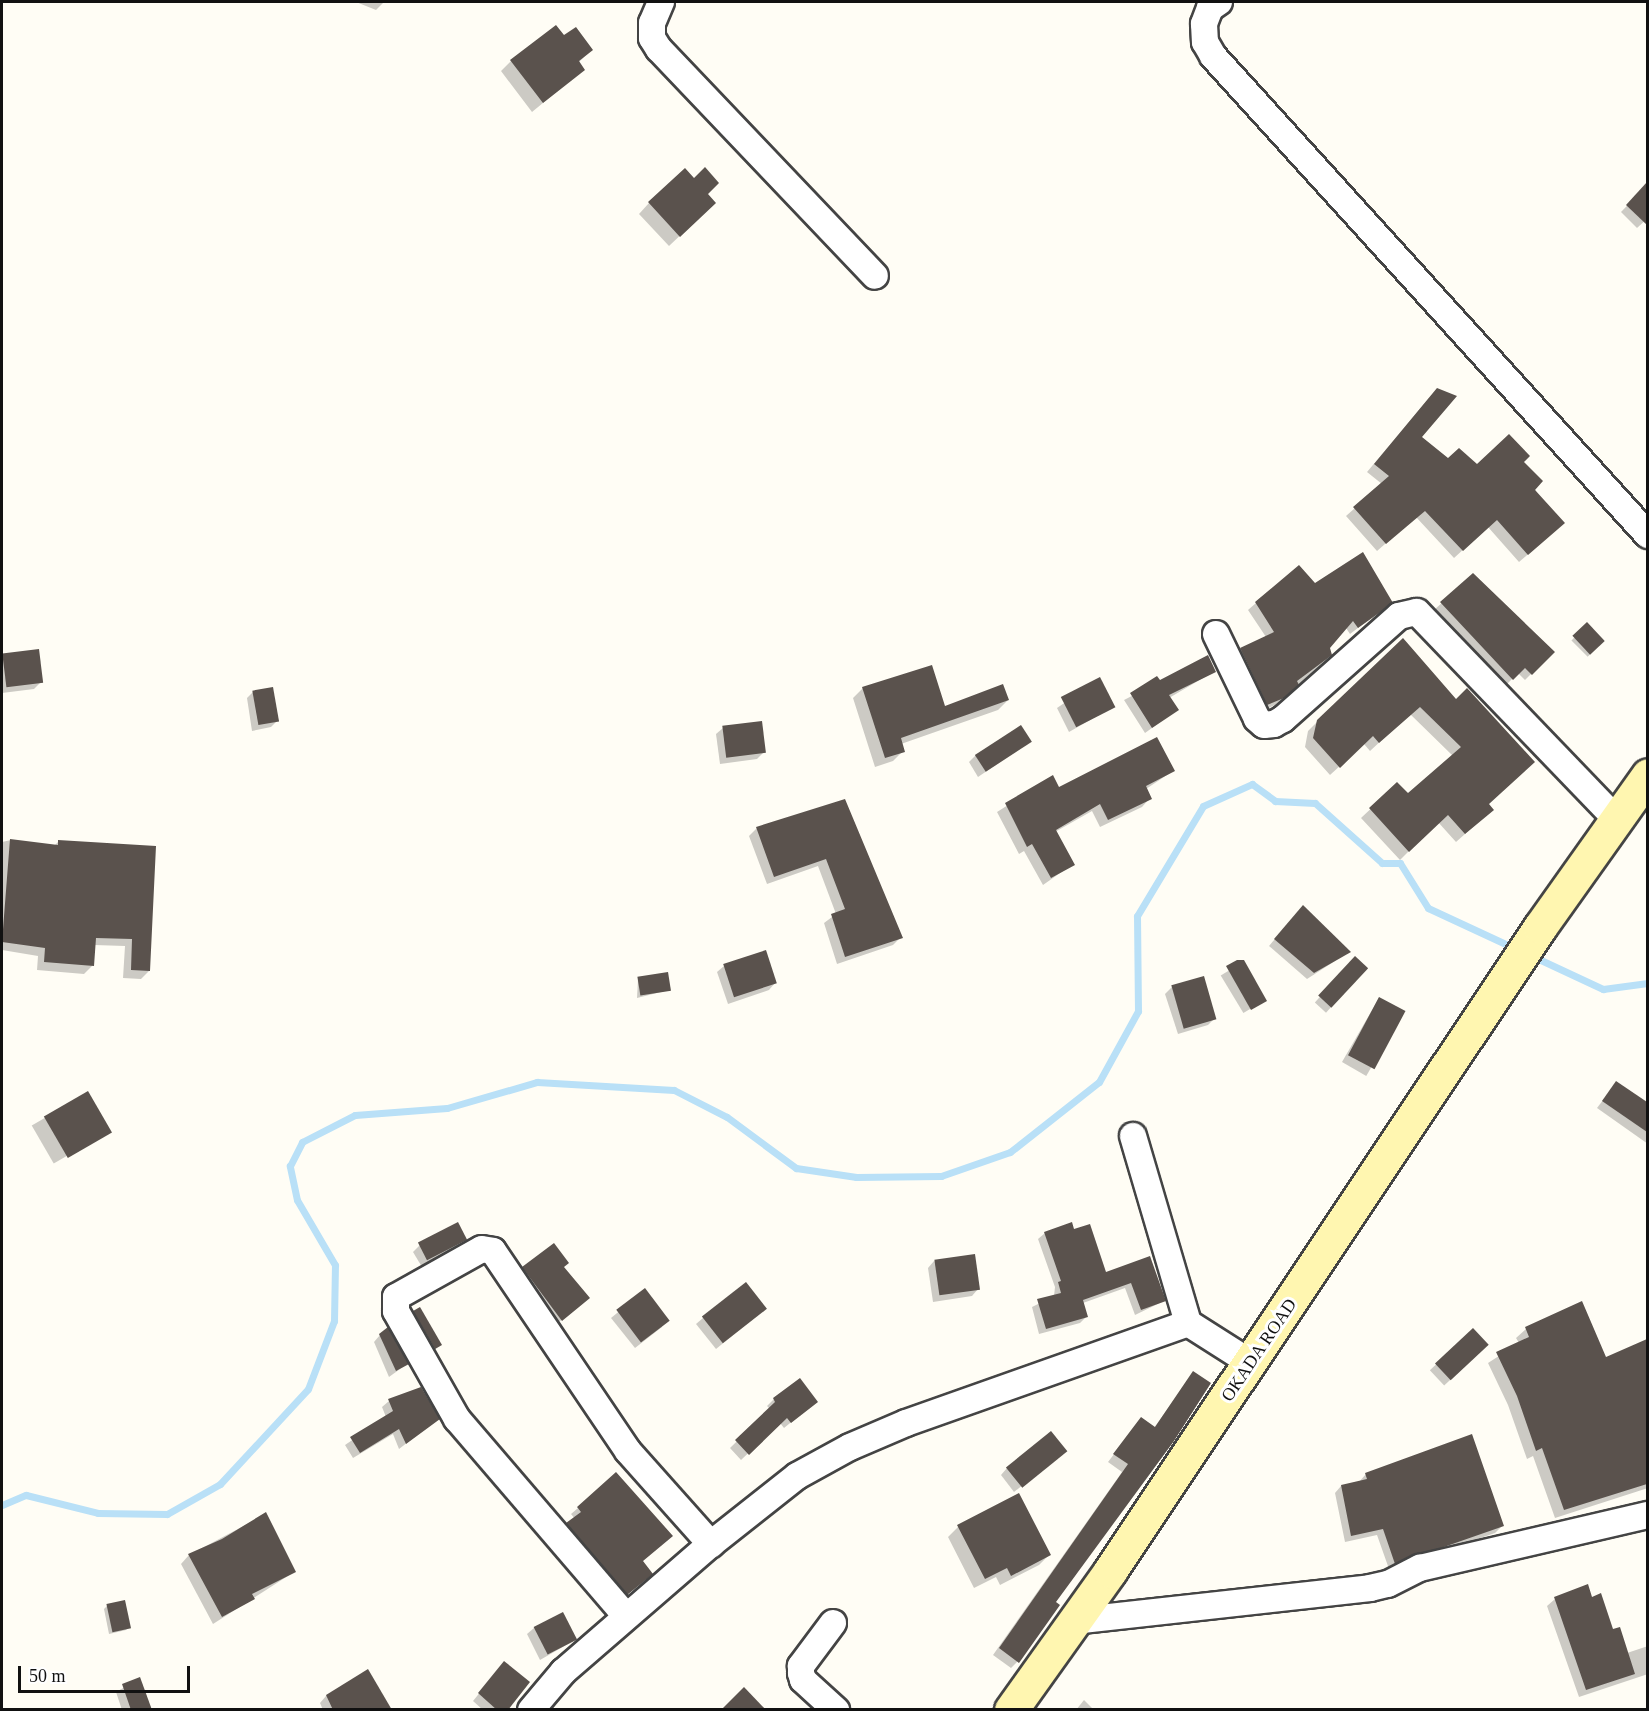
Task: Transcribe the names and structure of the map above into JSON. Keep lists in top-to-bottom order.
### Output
{
  "streets": {
    "street": ["OKADA ROAD"]
  },
  "scale_bar": "50 m"
}
